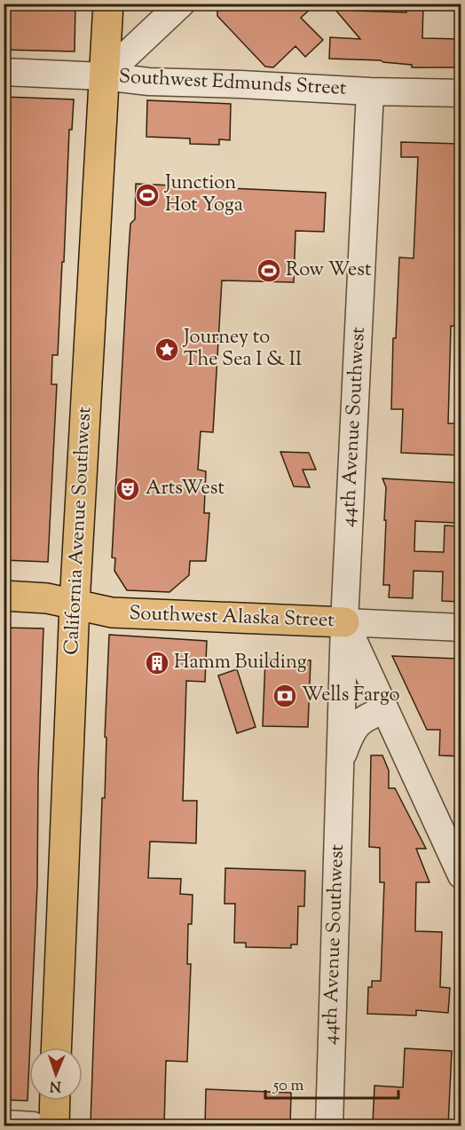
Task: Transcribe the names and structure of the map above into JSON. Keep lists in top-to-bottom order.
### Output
{
  "streets": {
    "main road": ["California Avenue Southwest", "Southwest Alaska Street"],
    "street": ["Southwest Edmunds Street", "44th Avenue Southwest"]
  },
  "crossings": [
    ["Southwest Edmunds Street", "44th Avenue Southwest"],
    ["Southwest Edmunds Street", "California Avenue Southwest"],
    ["44th Avenue Southwest", "Southwest Alaska Street"],
    ["California Avenue Southwest", "Southwest Alaska Street"]
  ],
  "places": {
    "sports": ["Junction Hot Yoga", "Row West"],
    "place": ["Journey to The Sea I & II"],
    "theatre": ["ArtsWest"],
    "building": ["Hamm Building"],
    "bank": ["Wells Fargo"]
  },
  "scale_bar": "50 m",
  "north": "bottom"
}
